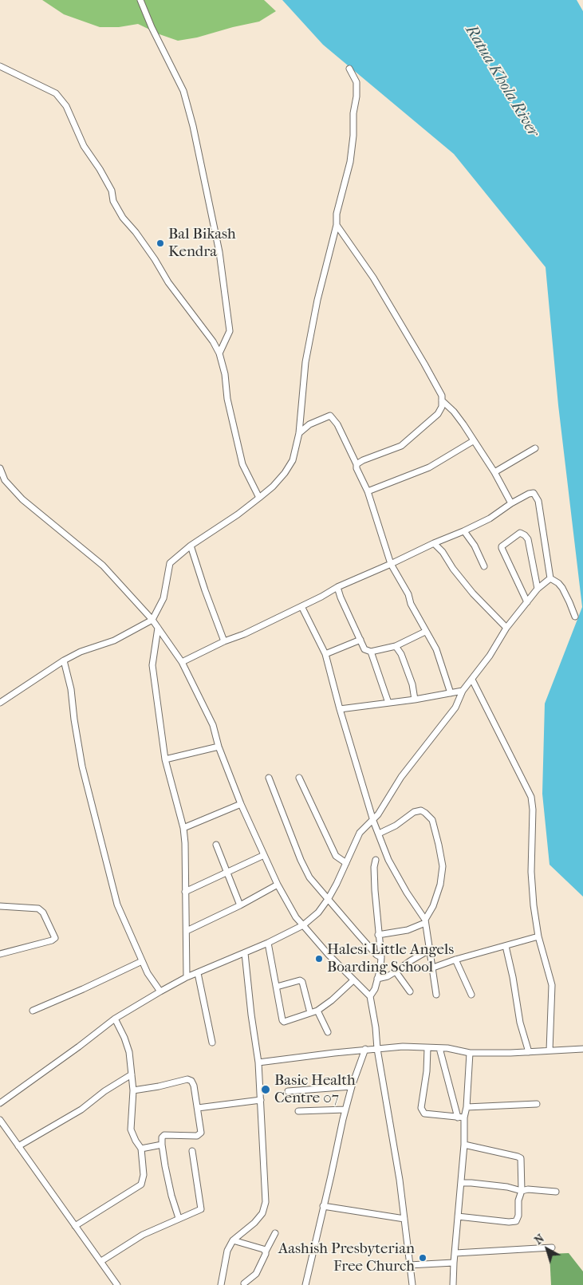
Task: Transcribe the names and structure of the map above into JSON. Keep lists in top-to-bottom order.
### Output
{
  "water": ["Ratua Khola River"],
  "places": [
    "Bal Bikash Kendra",
    "Halesi Little Angels Boarding School",
    "Basic Health Centre 07",
    "Aashish Presbyterian Free Church"
  ],
  "north": "top left"
}
